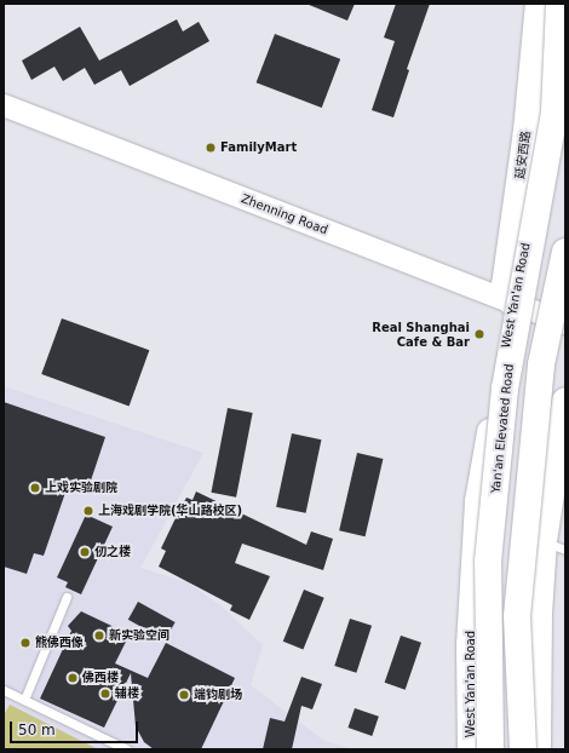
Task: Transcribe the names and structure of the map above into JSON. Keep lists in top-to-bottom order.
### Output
{
  "streets": {
    "main road": ["延安西路", "West Yan'an Road", "Yan'an Elevated Road"],
    "street": ["Zhenning Road"]
  },
  "crossings": [
    ["延安西路", "Zhenning Road"],
    ["延安西路", "West Yan'an Road"],
    ["Zhenning Road", "West Yan'an Road"]
  ],
  "places": [
    "FamilyMart",
    "Real Shanghai Cafe & Bar",
    "上戏实验剧院",
    "上海戏剧学院(华山路校区)",
    "仞之楼",
    "新实验空间",
    "熊佛西像",
    "佛西楼",
    "辅楼",
    "端钧剧场"
  ],
  "scale_bar": "50 m"
}
